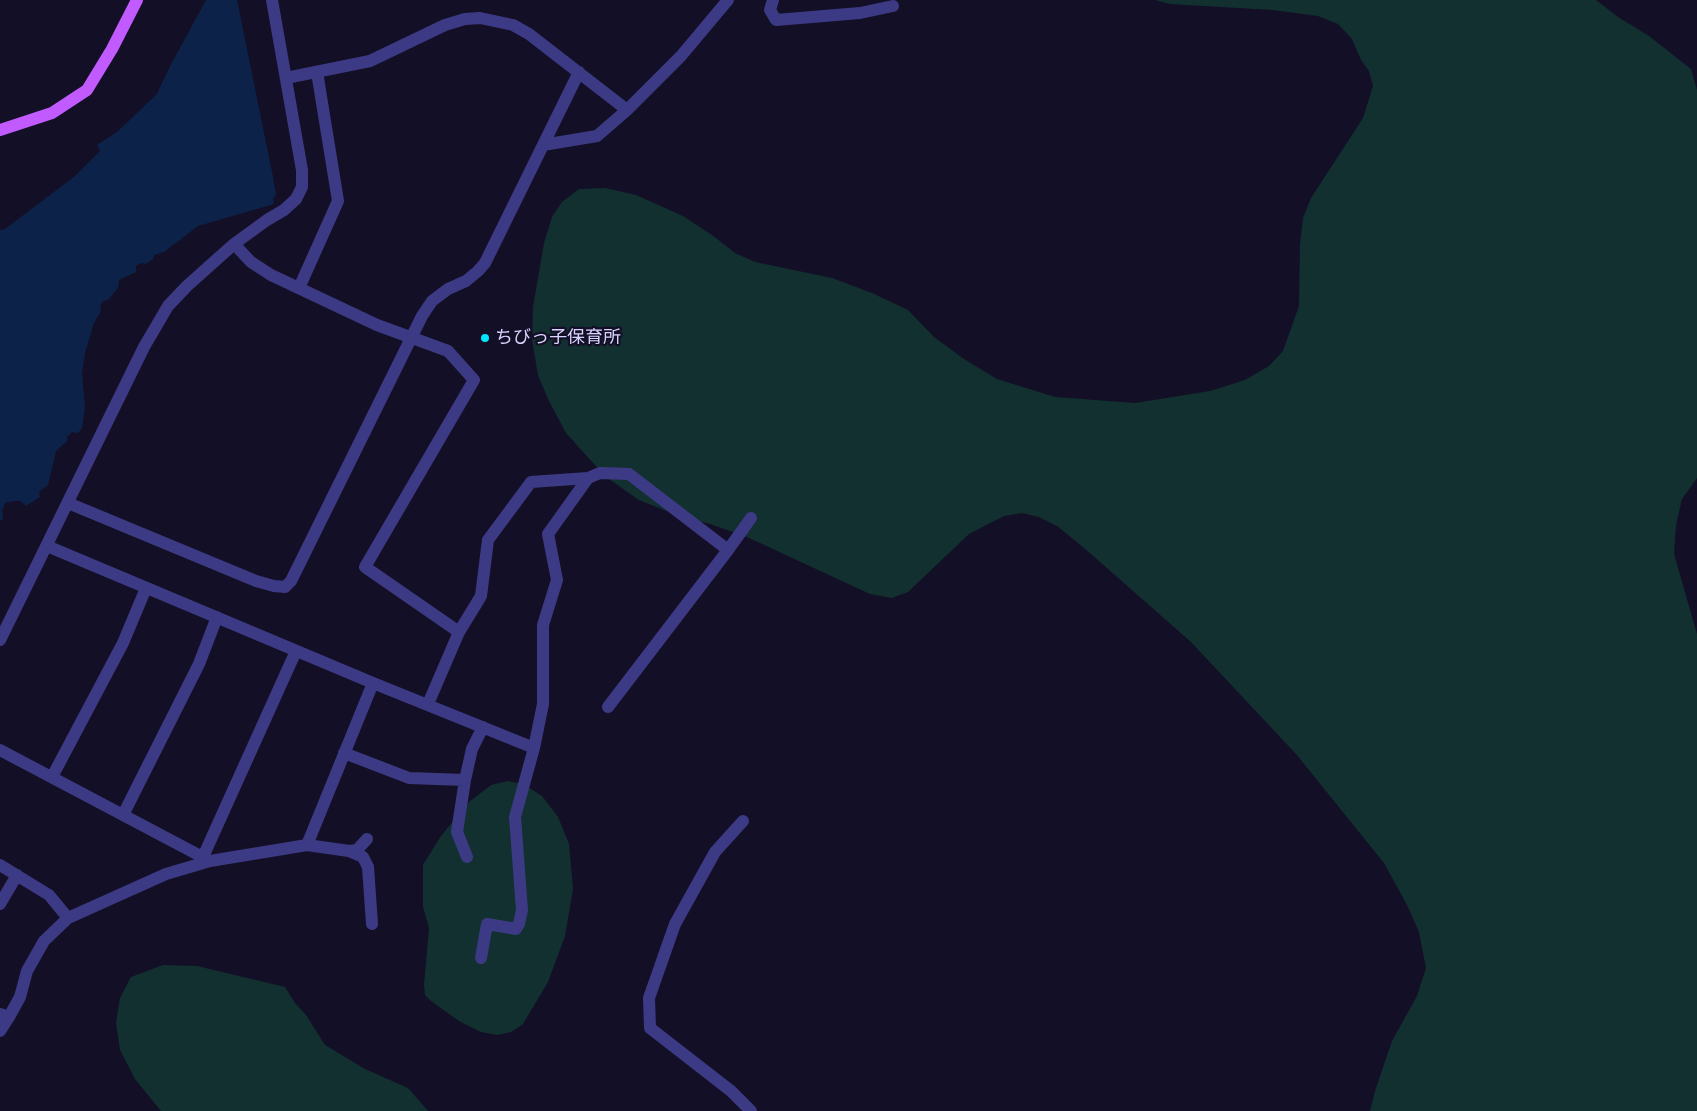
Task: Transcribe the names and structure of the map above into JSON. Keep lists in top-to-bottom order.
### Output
{
  "places": ["ちびっ子保育所"]
}
